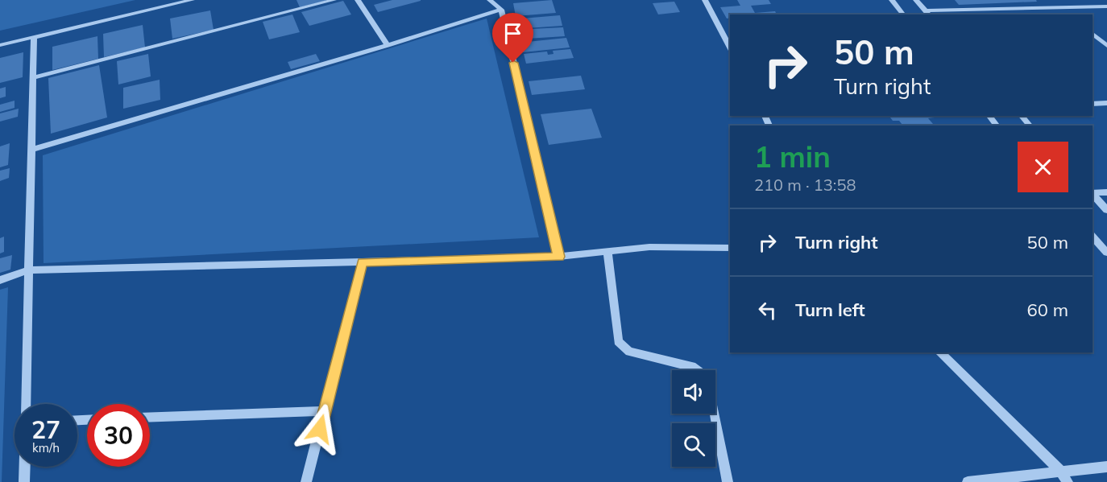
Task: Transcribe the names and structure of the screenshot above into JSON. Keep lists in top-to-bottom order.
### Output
{
  "page": {
    "turn": ["50 m", "Turn right"],
    "heading": ["1 min", "210 m · 13:58"],
    "list": [
      {
        "name": "Turn right",
        "value": "50 m"
      },
      {
        "name": "Turn left",
        "value": "60 m"
      }
    ],
    "speed": "27 km/h",
    "limit": "30"
  }
}
